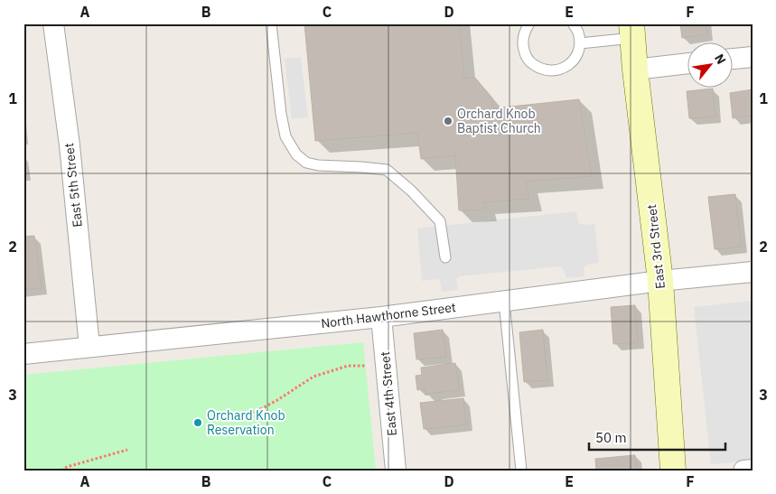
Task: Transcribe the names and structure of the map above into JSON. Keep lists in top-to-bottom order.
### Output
{
  "streets": {
    "main road": ["East 3rd Street"],
    "street": ["East 5th Street", "North Hawthorne Street", "East 4th Street"]
  },
  "crossings": [
    ["East 5th Street", "North Hawthorne Street"],
    ["East 3rd Street", "North Hawthorne Street"],
    ["North Hawthorne Street", "East 4th Street"]
  ],
  "places": ["Orchard Knob Baptist Church", "Orchard Knob Reservation"],
  "scale_bar": "50 m",
  "north": "top right",
  "grid": {
    "columns": [
      "A",
      "B",
      "C",
      "D",
      "E",
      "F"
    ],
    "rows": ["1", "2", "3"]
  }
}
